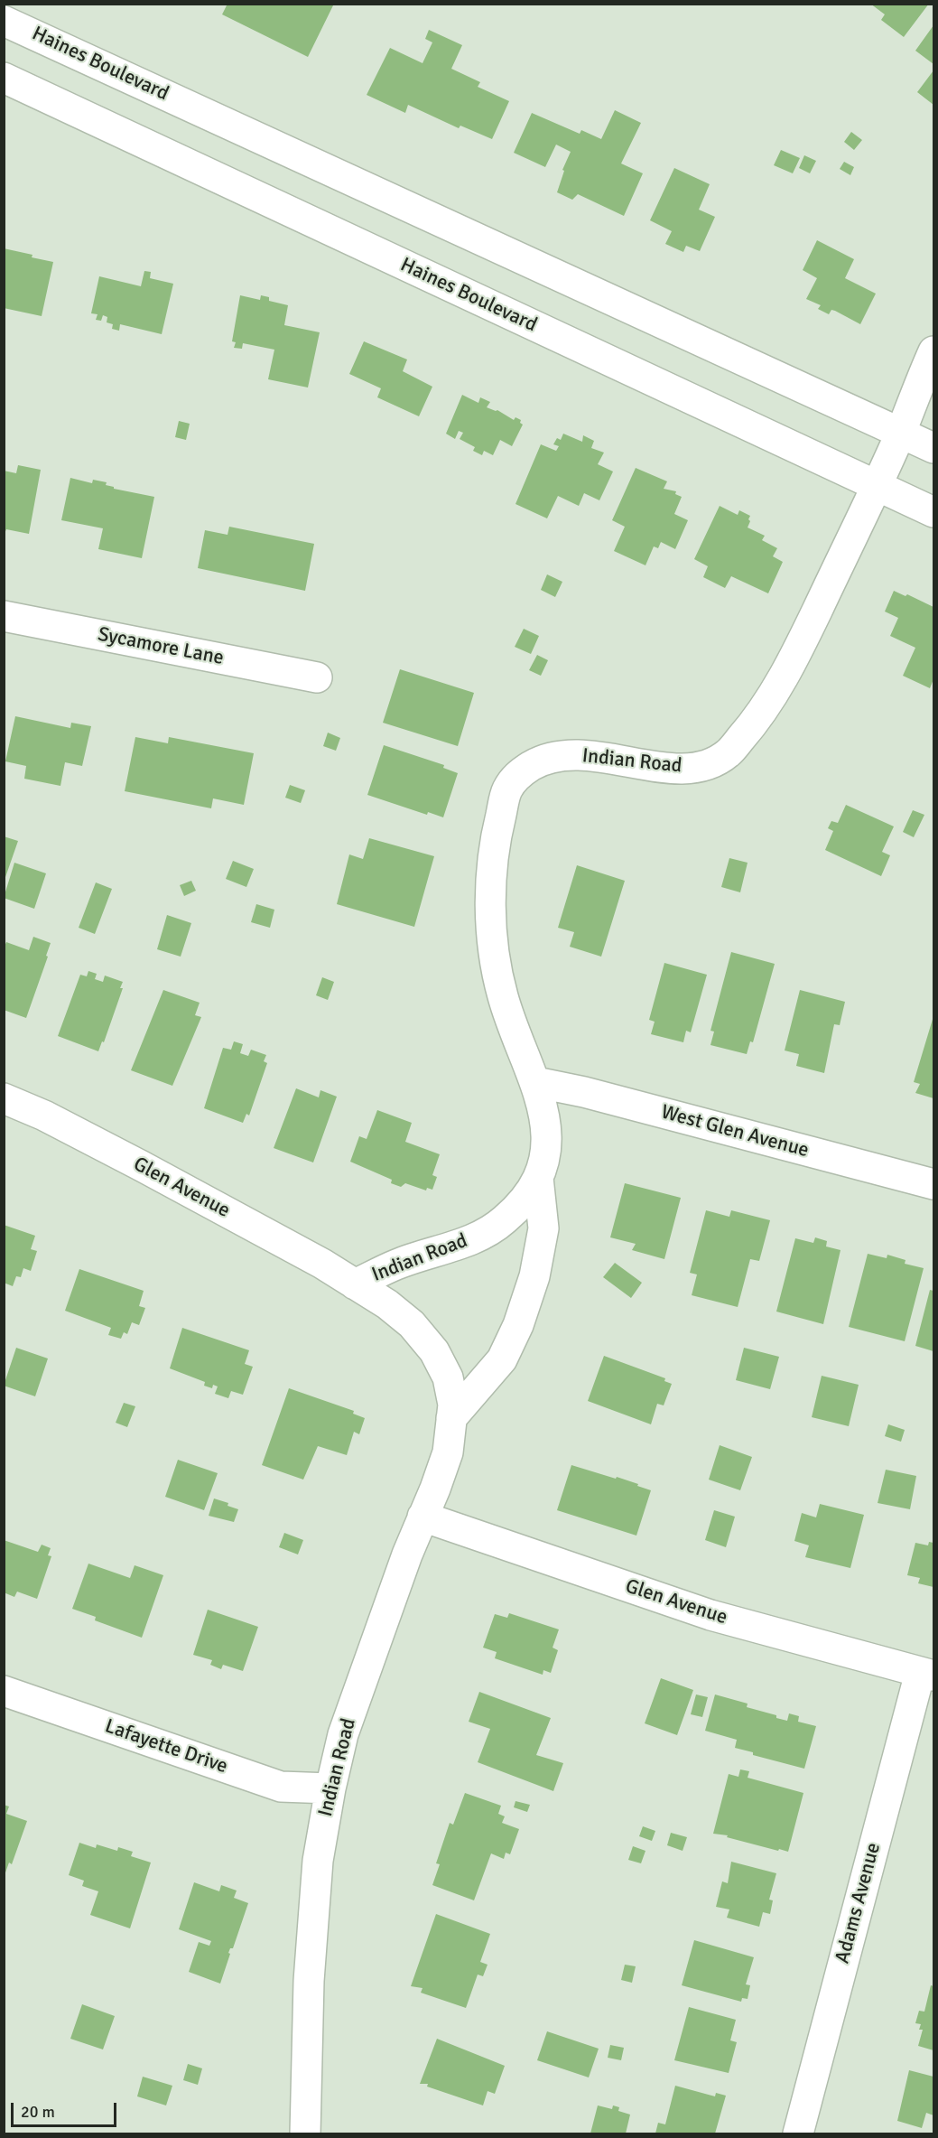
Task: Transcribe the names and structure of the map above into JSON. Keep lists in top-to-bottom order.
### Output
{
  "streets": {
    "street": [
      "Haines Boulevard",
      "Sycamore Lane",
      "Indian Road",
      "West Glen Avenue",
      "Glen Avenue",
      "Lafayette Drive",
      "Adams Avenue"
    ]
  },
  "crossings": [
    ["Haines Boulevard", "Indian Road"],
    ["Indian Road", "West Glen Avenue"],
    ["Indian Road", "Glen Avenue"],
    ["Indian Road", "Lafayette Drive"],
    ["Glen Avenue", "Adams Avenue"]
  ],
  "scale_bar": "20 m"
}
